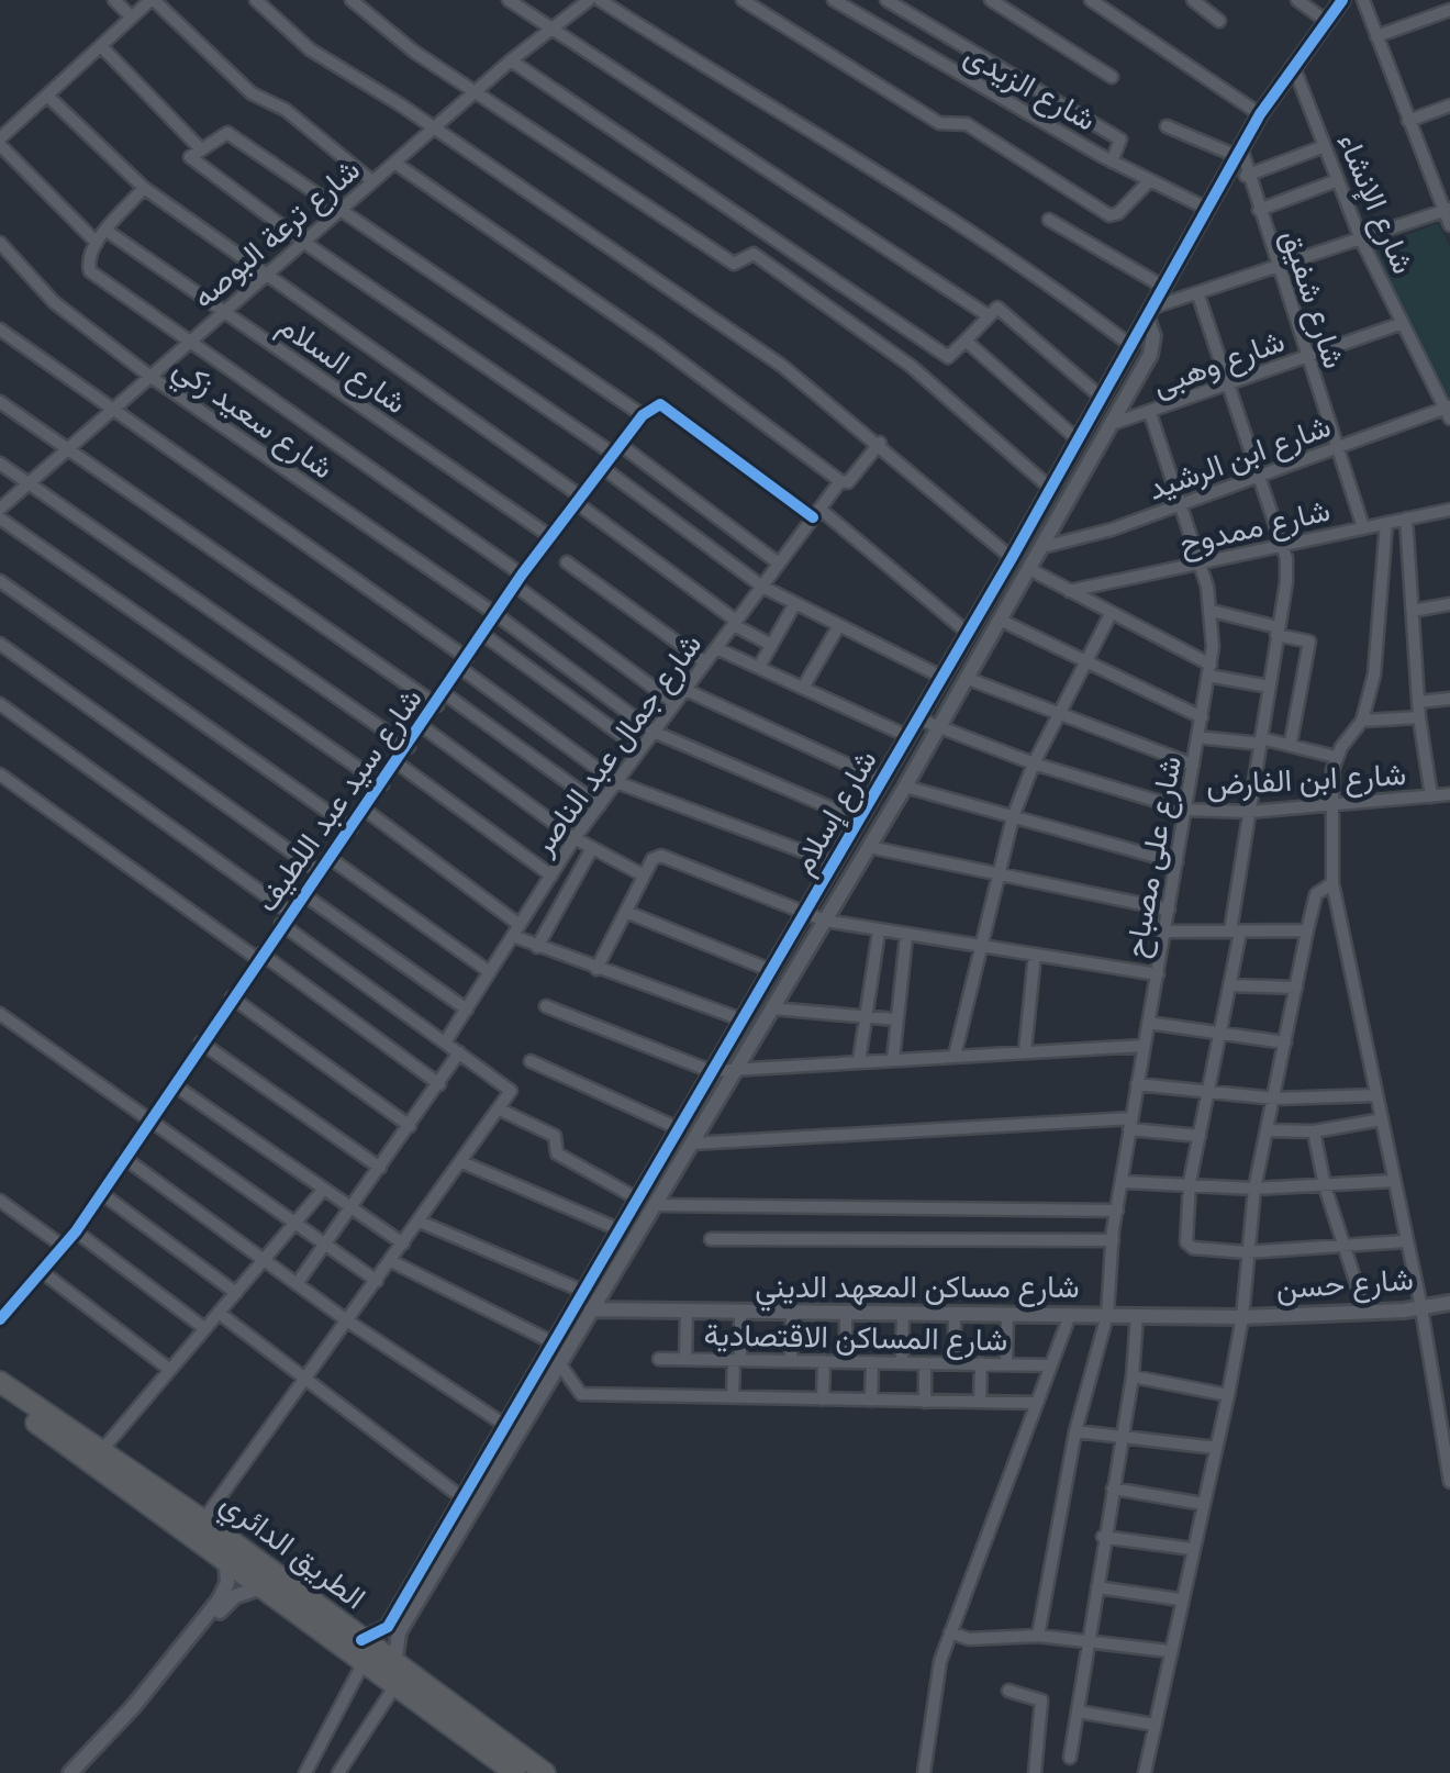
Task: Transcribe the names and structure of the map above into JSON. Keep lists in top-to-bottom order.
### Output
{
  "streets": {
    "highway": ["الطريق الدائري"],
    "street": [
      "شارع الزيدى",
      "شارع الإنشاء",
      "شارع ترعة البوصه",
      "شارع شفيق",
      "شارع وهبى",
      "شارع السلام",
      "شارع سعيد زكي",
      "شارع ابن الرشيد",
      "شارع ممدوح",
      "شارع جمال عبد الناصر",
      "شارع ابن الفارض",
      "شارع سيد عبد اللطيف",
      "شارع إسلام",
      "شارع على مصباح",
      "شارع حسن",
      "شارع مساكن المعهد الديني",
      "شارع المساكن الاقتصادية"
    ]
  },
  "crossings": [
    ["شارع الزيدى", "شارع إسلام"],
    ["شارع الإنشاء", "شارع وهبى"],
    ["شارع الإنشاء", "شارع ابن الرشيد"],
    ["شارع الإنشاء", "شارع إسلام"],
    ["شارع ترعة البوصه", "شارع السلام"],
    ["شارع ترعة البوصه", "شارع سعيد زكي"],
    ["شارع شفيق", "شارع وهبى"],
    ["شارع شفيق", "شارع ابن الرشيد"],
    ["شارع شفيق", "شارع ممدوح"],
    ["شارع شفيق", "شارع إسلام"],
    ["شارع وهبى", "شارع إسلام"],
    ["شارع وهبى", "شارع على مصباح"],
    ["شارع السلام", "شارع سيد عبد اللطيف"],
    ["شارع سعيد زكي", "شارع جمال عبد الناصر"],
    ["شارع سعيد زكي", "شارع سيد عبد اللطيف"],
    ["شارع سعيد زكي", "شارع إسلام"],
    ["شارع ابن الرشيد", "شارع إسلام"],
    ["شارع ابن الرشيد", "شارع على مصباح"],
    ["شارع ممدوح", "شارع على مصباح"],
    ["شارع ابن الفارض", "شارع إسلام"],
    ["شارع ابن الفارض", "شارع على مصباح"],
    ["شارع إسلام", "شارع مساكن المعهد الديني"],
    ["شارع إسلام", "الطريق الدائري"],
    ["شارع على مصباح", "شارع مساكن المعهد الديني"],
    ["شارع حسن", "شارع مساكن المعهد الديني"]
  ]
}
